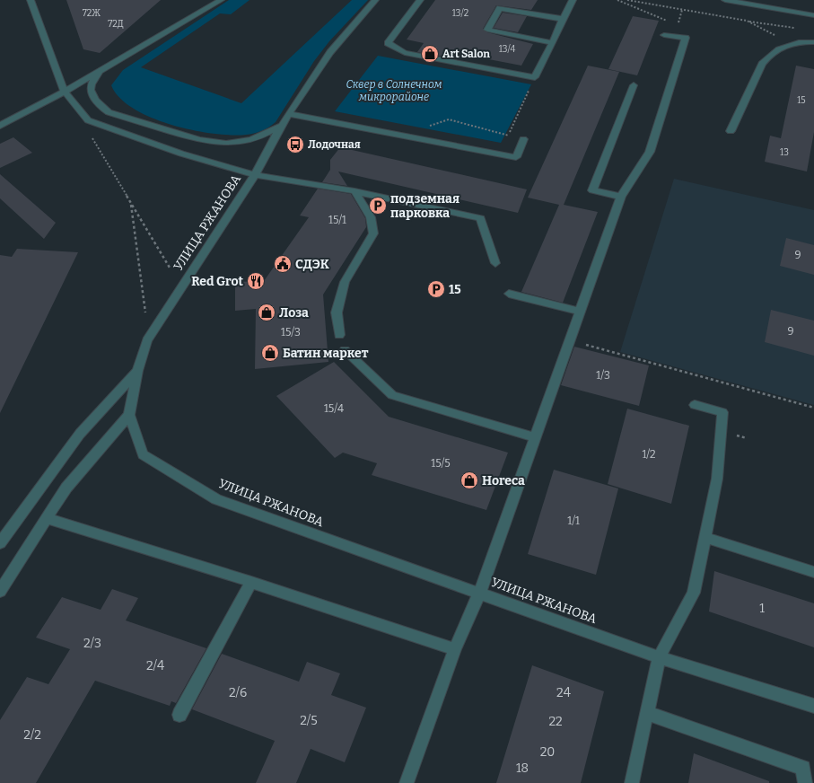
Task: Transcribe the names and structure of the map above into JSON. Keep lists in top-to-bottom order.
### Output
{
  "streets": {
    "street": ["УЛИЦА РЖАНОВА"]
  },
  "parks": ["Сквер в Солнечном микрорайоне"],
  "places": {
    "shop": [
      "Art Salon",
      "Лоза",
      "Батин маркет",
      "Horeca"
    ],
    "bus stop": ["Лодочная"],
    "parking": ["подземная парковка", "15"],
    "public building": ["СДЭК"],
    "restaurant": ["Red Grot"]
  },
  "house_numbers": [
    "72Ж",
    "13/2",
    "72Д",
    "13/4",
    "15",
    "13",
    "15/1",
    "9",
    "9",
    "15/3",
    "1/3",
    "15/4",
    "1/2",
    "15/5",
    "1/1",
    "1",
    "2/3",
    "2/4",
    "2/6",
    "24",
    "2/5",
    "22",
    "2/2",
    "20",
    "18"
  ]
}
